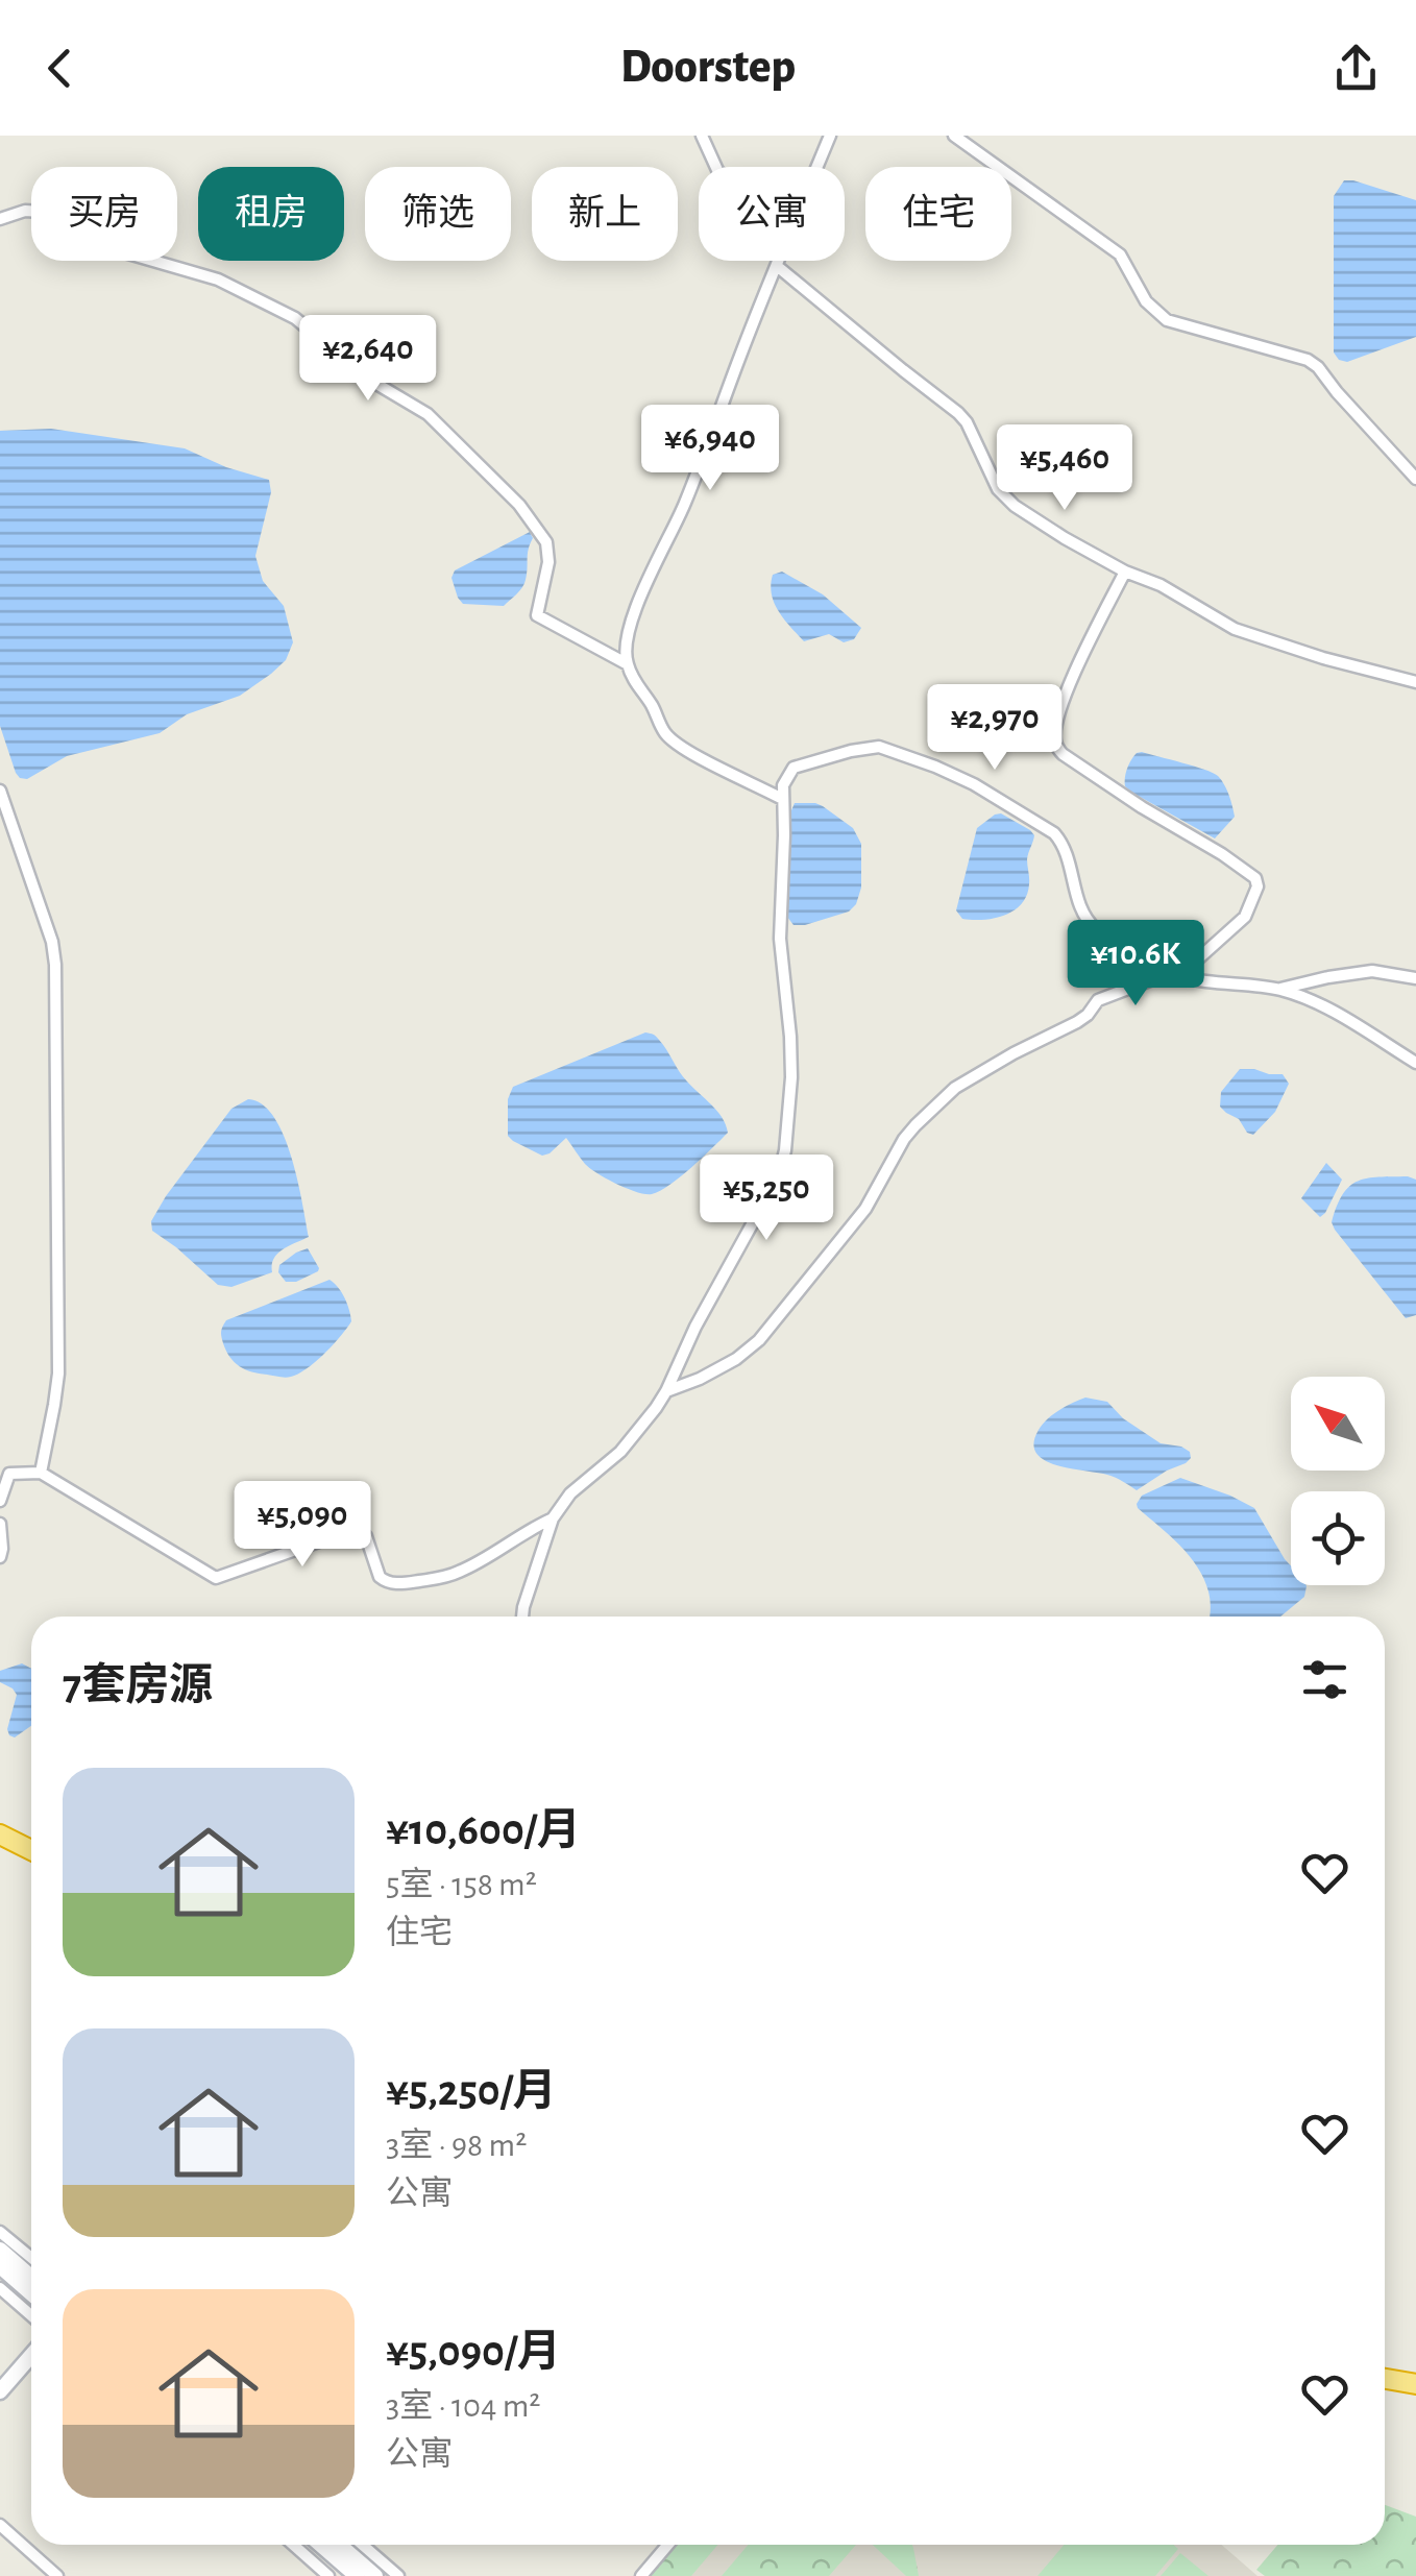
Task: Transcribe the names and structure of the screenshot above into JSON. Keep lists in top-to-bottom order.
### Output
{
  "north": "top left",
  "page": {
    "header": "Doorstep",
    "chip": [
      "买房",
      "租房",
      "筛选",
      "新上",
      "公寓",
      "住宅"
    ],
    "price": [
      "¥2,640",
      "¥6,940",
      "¥5,460",
      "¥2,970",
      "¥10.6K",
      "¥5,250",
      "¥5,090"
    ],
    "heading": "7套房源",
    "list": [
      {
        "name": "¥10,600/月",
        "note": "5室 · 158 m² · 住宅"
      },
      {
        "name": "¥5,250/月",
        "note": "3室 · 98 m² · 公寓"
      },
      {
        "name": "¥5,090/月",
        "note": "3室 · 104 m² · 公寓"
      }
    ]
  }
}
